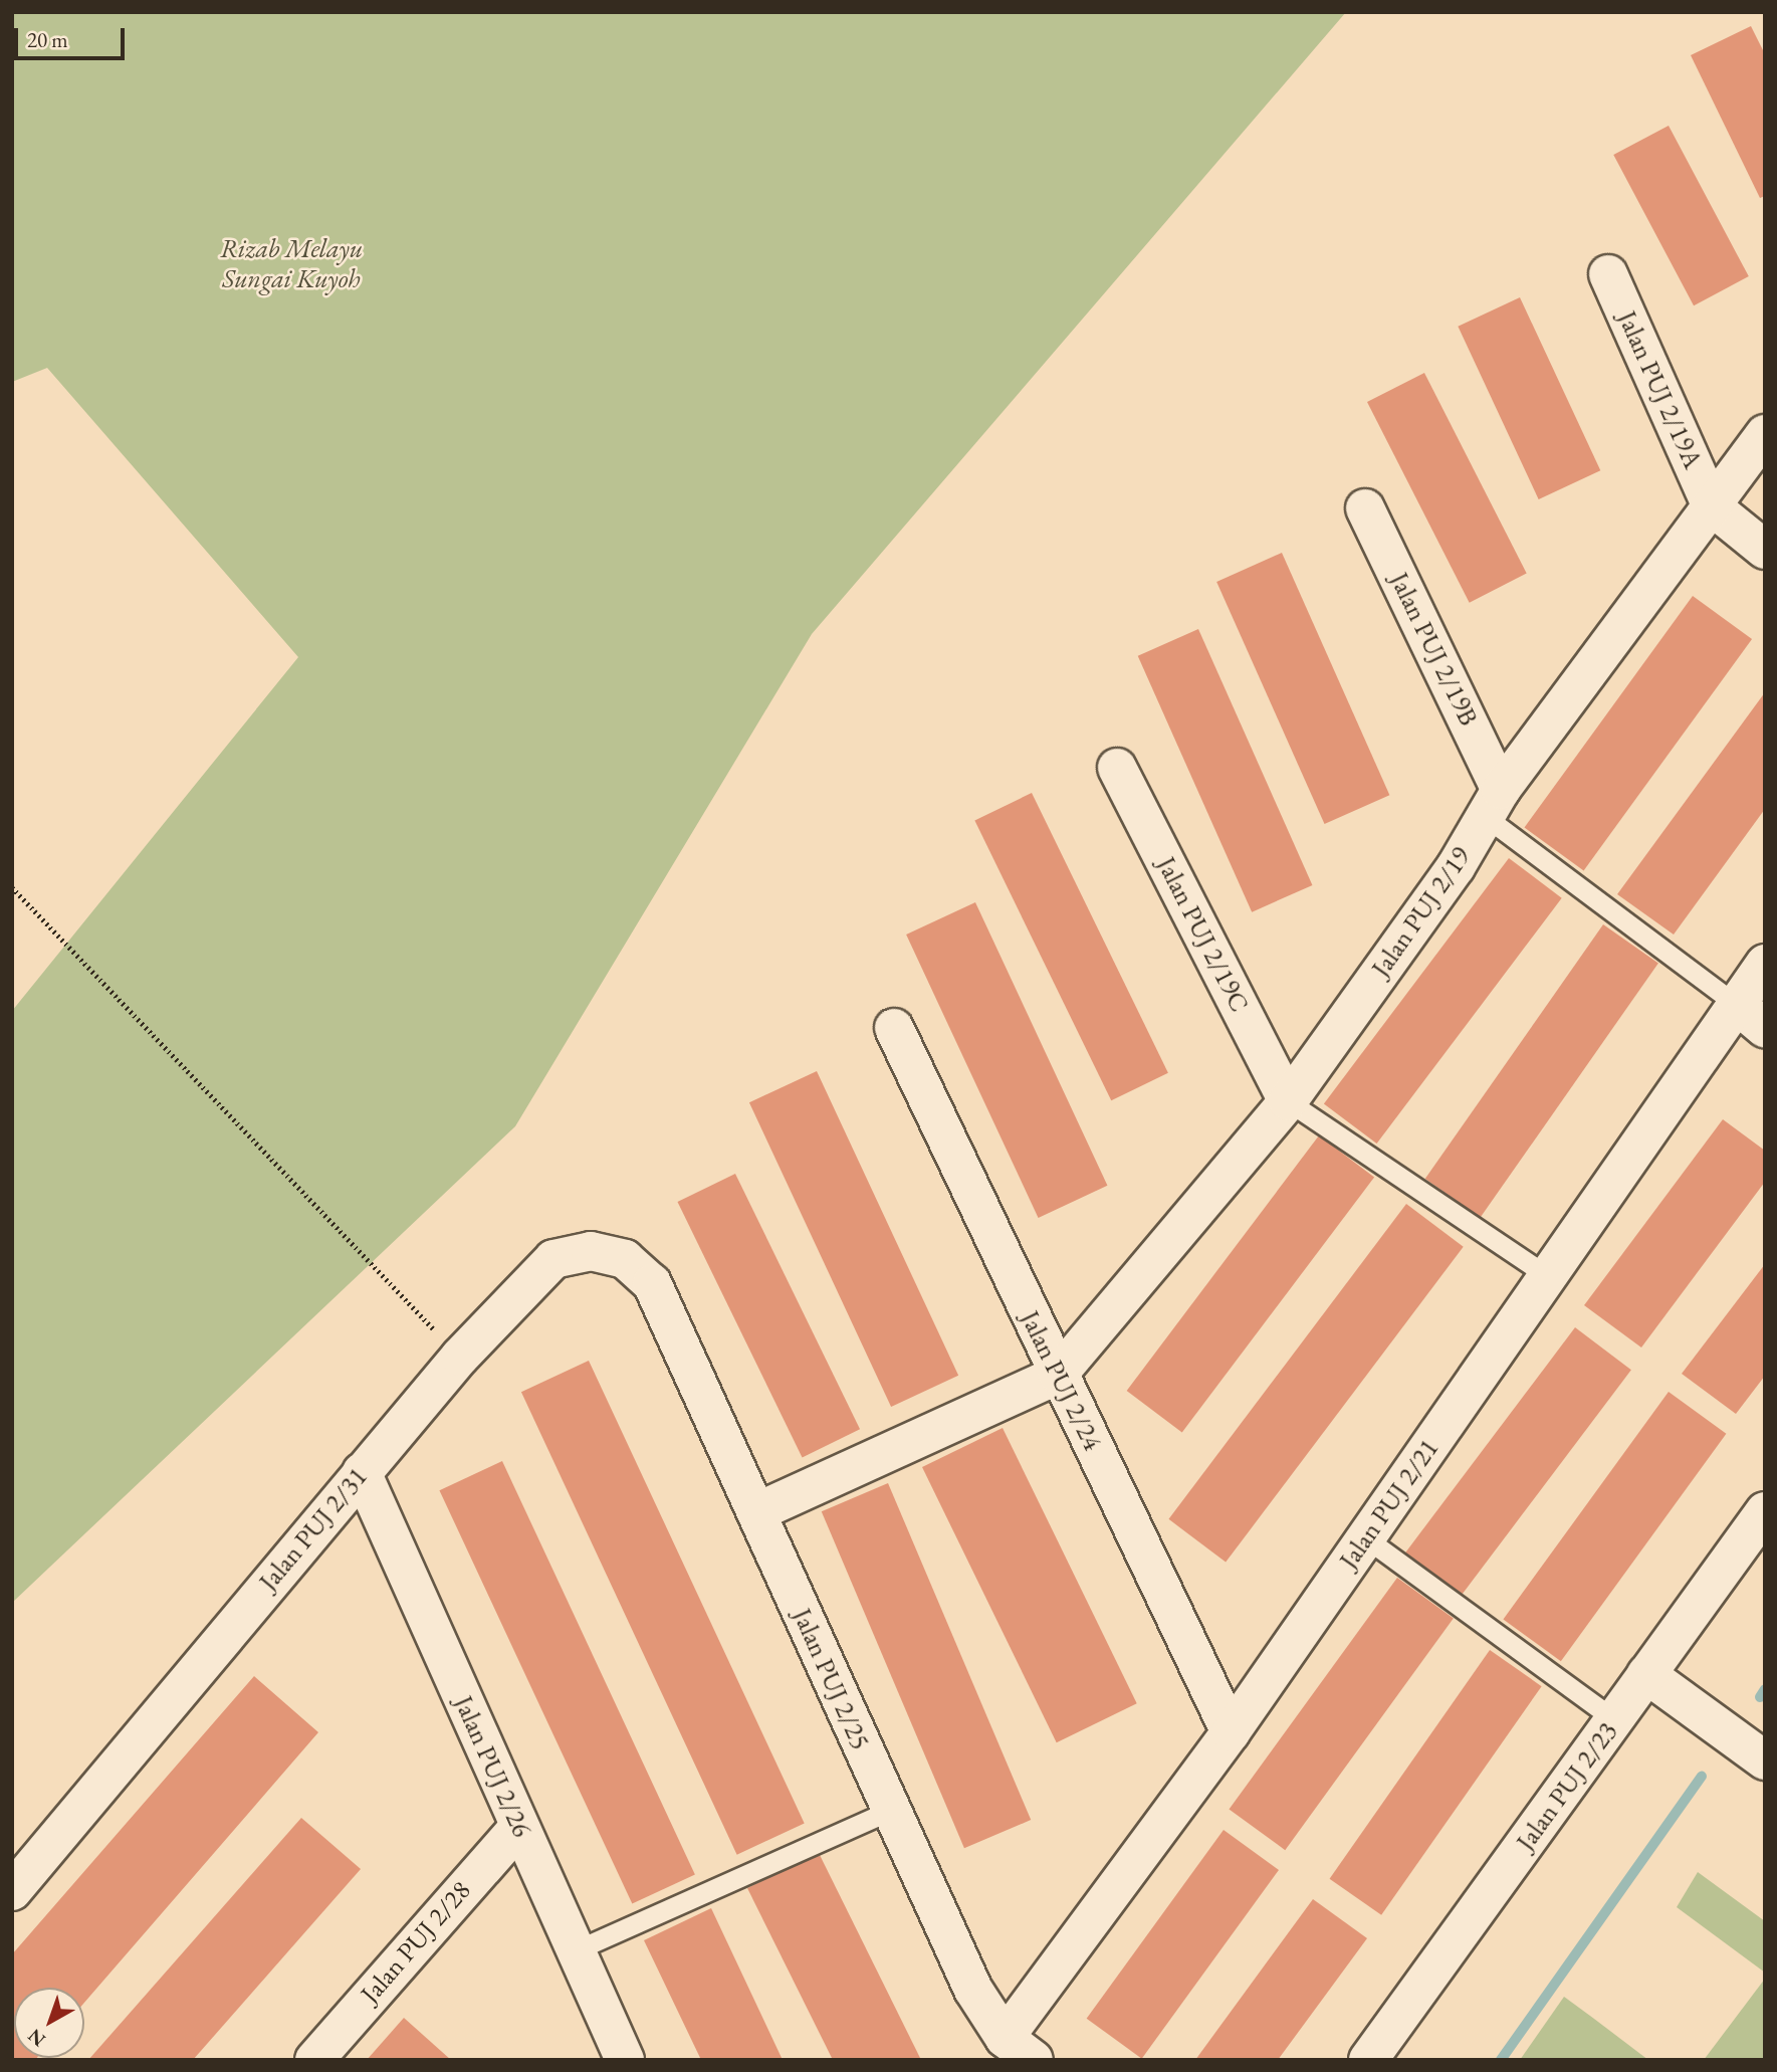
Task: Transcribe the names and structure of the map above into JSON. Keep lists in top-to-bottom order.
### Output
{
  "streets": {
    "street": [
      "Jalan PUJ 2/19A",
      "Jalan PUJ 2/19B",
      "Jalan PUJ 2/19",
      "Jalan PUJ 2/19C",
      "Jalan PUJ 2/24",
      "Jalan PUJ 2/21",
      "Jalan PUJ 2/31",
      "Jalan PUJ 2/25",
      "Jalan PUJ 2/26",
      "Jalan PUJ 2/23",
      "Jalan PUJ 2/28"
    ]
  },
  "crossings": [
    ["Jalan PUJ 2/19A", "Jalan PUJ 2/19"],
    ["Jalan PUJ 2/19B", "Jalan PUJ 2/19"],
    ["Jalan PUJ 2/19", "Jalan PUJ 2/19C"],
    ["Jalan PUJ 2/19", "Jalan PUJ 2/24"],
    ["Jalan PUJ 2/24", "Jalan PUJ 2/21"],
    ["Jalan PUJ 2/21", "Jalan PUJ 2/25"],
    ["Jalan PUJ 2/31", "Jalan PUJ 2/25"],
    ["Jalan PUJ 2/31", "Jalan PUJ 2/26"],
    ["Jalan PUJ 2/26", "Jalan PUJ 2/28"]
  ],
  "parks": ["Rizab Melayu Sungai Kuyoh"],
  "scale_bar": "20 m",
  "north": "bottom left"
}
